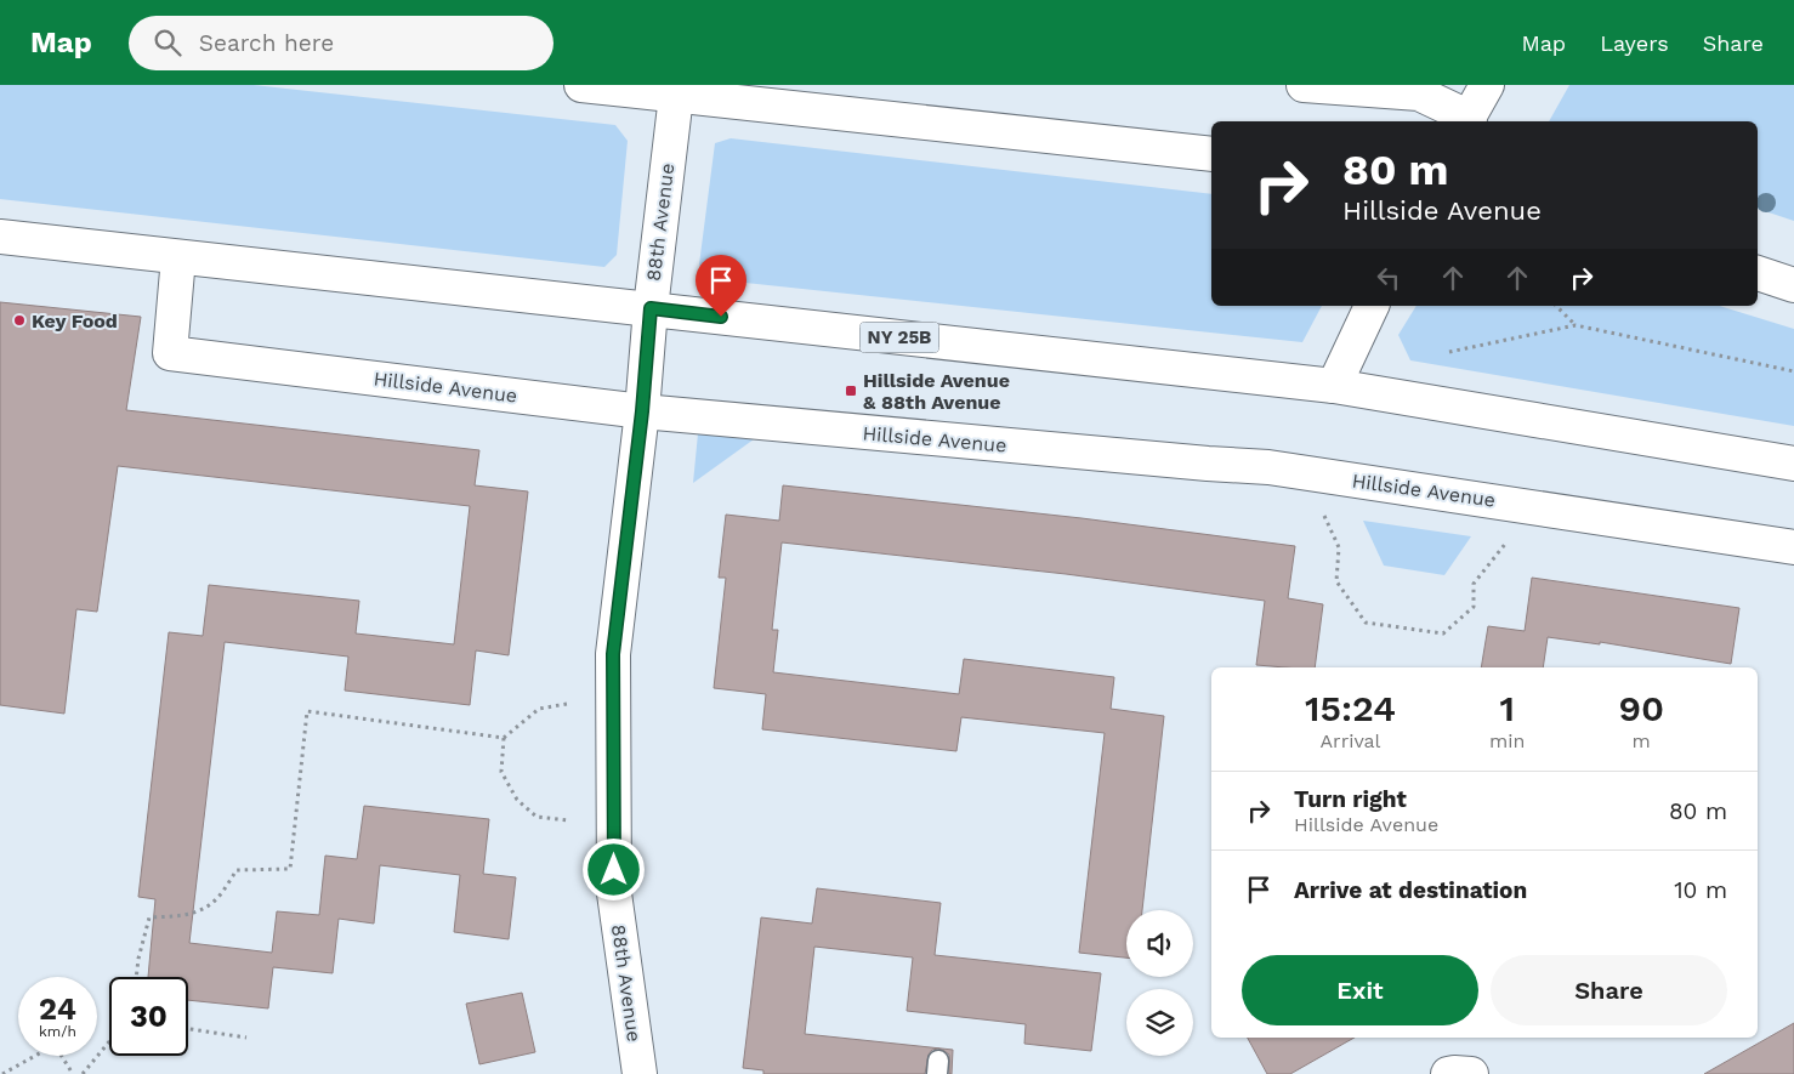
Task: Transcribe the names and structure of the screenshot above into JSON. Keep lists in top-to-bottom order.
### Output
{
  "streets": {
    "street": ["88th Avenue", "NY 25B", "Hillside Avenue"]
  },
  "crossings": [
    ["88th Avenue", "NY 25B"],
    ["88th Avenue", "Hillside Avenue"],
    ["NY 25B", "Hillside Avenue"]
  ],
  "places": {
    "other": ["Key Food"],
    "transit": ["Hillside Avenue & 88th Avenue"]
  },
  "page": {
    "header": "Map",
    "search": "Search here",
    "nav": ["Map", "Layers", "Share"],
    "turn": ["80 m", "Hillside Avenue"],
    "eta": [
      "15:24",
      "Arrival",
      "1",
      "min",
      "90",
      "m"
    ],
    "list": [
      {
        "name": "Turn right",
        "note": "Hillside Avenue",
        "value": "80 m"
      },
      {
        "name": "Arrive at destination",
        "value": "10 m"
      }
    ],
    "buttons": ["Exit", "Share"],
    "speed": "24 km/h",
    "limit": "30"
  }
}
